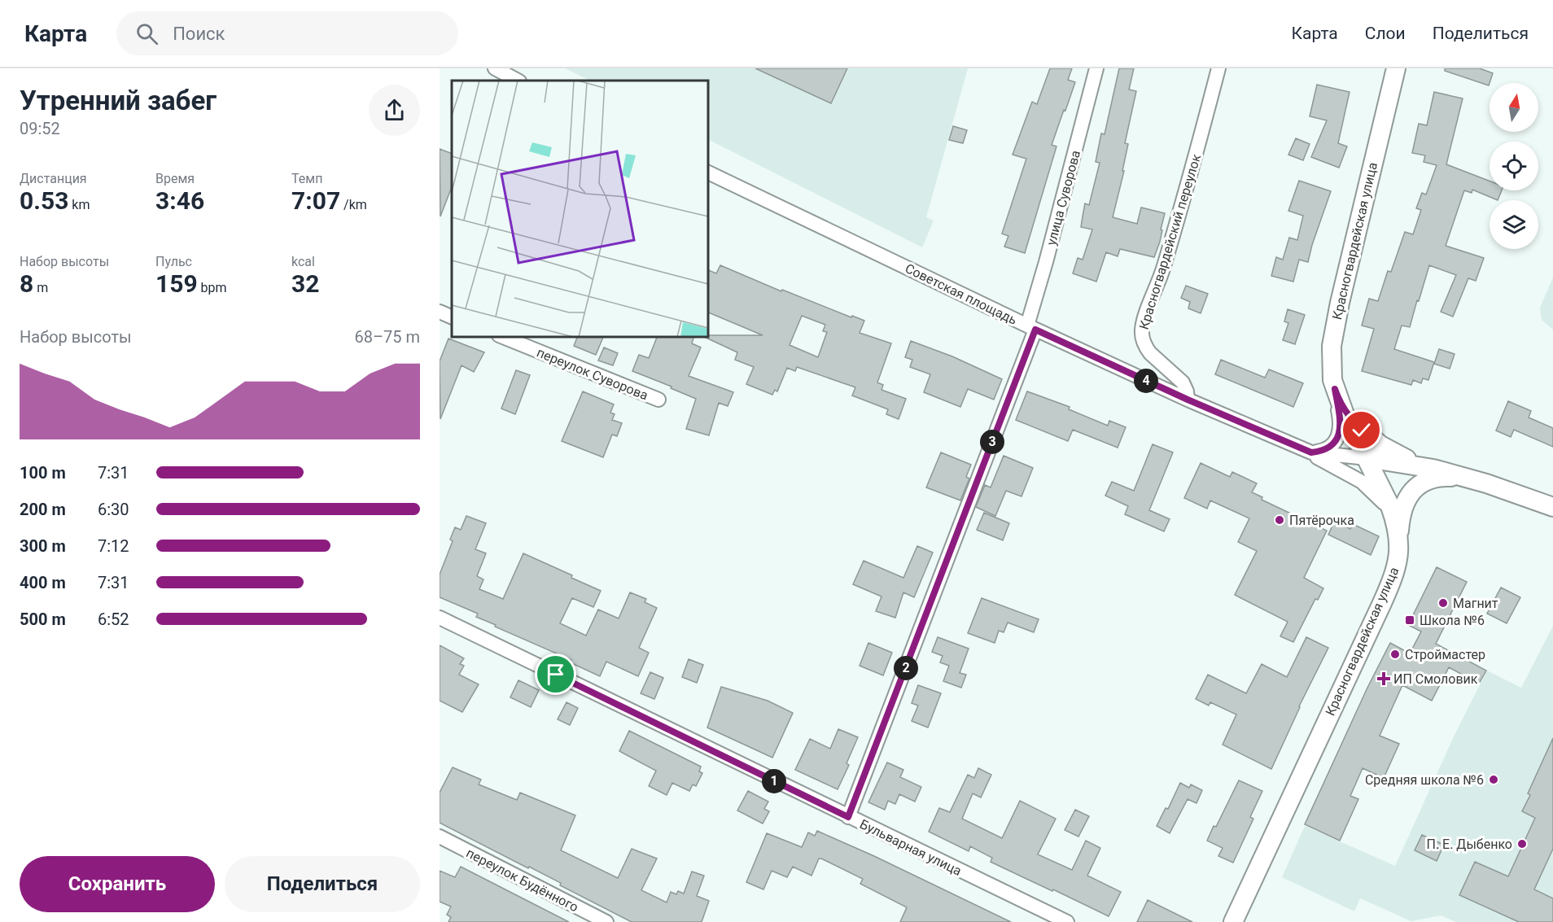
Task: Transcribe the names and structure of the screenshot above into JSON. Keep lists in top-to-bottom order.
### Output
{
  "streets": {
    "street": [
      "улица Суворова",
      "Красногвардейская улица",
      "Красногвардейский переулок",
      "Советская площадь",
      "переулок Суворова",
      "Бульварная улица",
      "переулок Будённого"
    ]
  },
  "crossings": [
    ["улица Суворова", "Советская площадь"],
    ["улица Суворова", "Бульварная улица"],
    ["Красногвардейская улица", "Советская площадь"],
    ["Красногвардейский переулок", "Советская площадь"]
  ],
  "places": {
    "other": [
      "Пятёрочка",
      "Магнит",
      "Строймастер",
      "Средняя школа №6",
      "П. Е. Дыбенко"
    ],
    "transit": ["Школа №6"],
    "health": ["ИП Смоловик"]
  },
  "north": "top",
  "page": {
    "header": "Карта",
    "search": "Поиск",
    "nav": ["Карта", "Слои", "Поделиться"],
    "heading": ["Утренний забег", "09:52"],
    "stats": [
      ["Дистанция", "0.53 km"],
      ["Время", "3:46"],
      ["Темп", "7:07 /km"],
      ["Набор высоты", "8 m"],
      ["Пульс", "159 bpm"],
      ["kcal", "32"]
    ],
    "chart": ["Набор высоты", "68–75 m"],
    "pins": [
      "4",
      "3",
      "2",
      "1"
    ],
    "list": [
      {
        "name": "100 m",
        "note": "7:31"
      },
      {
        "name": "200 m",
        "note": "6:30"
      },
      {
        "name": "300 m",
        "note": "7:12"
      },
      {
        "name": "400 m",
        "note": "7:31"
      },
      {
        "name": "500 m",
        "note": "6:52"
      }
    ],
    "buttons": ["Сохранить", "Поделиться"]
  }
}
